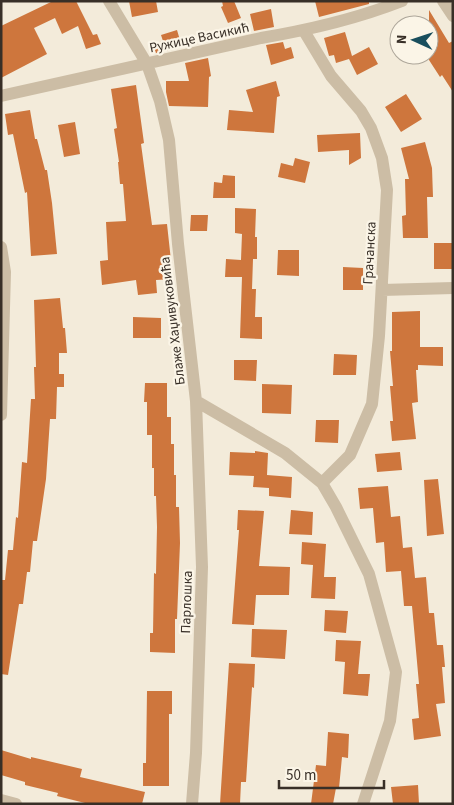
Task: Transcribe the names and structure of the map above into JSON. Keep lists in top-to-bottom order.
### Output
{
  "streets": {
    "street": [
      "Ружице Васикић",
      "Грачанска",
      "Блаже Хаџивуковића",
      "Парлошка"
    ]
  },
  "crossings": [
    ["Ружице Васикић", "Грачанска"],
    ["Ружице Васикић", "Блаже Хаџивуковића"],
    ["Грачанска", "Блаже Хаџивуковића"],
    ["Блаже Хаџивуковића", "Парлошка"]
  ],
  "scale_bar": "50 m",
  "north": "left"
}
